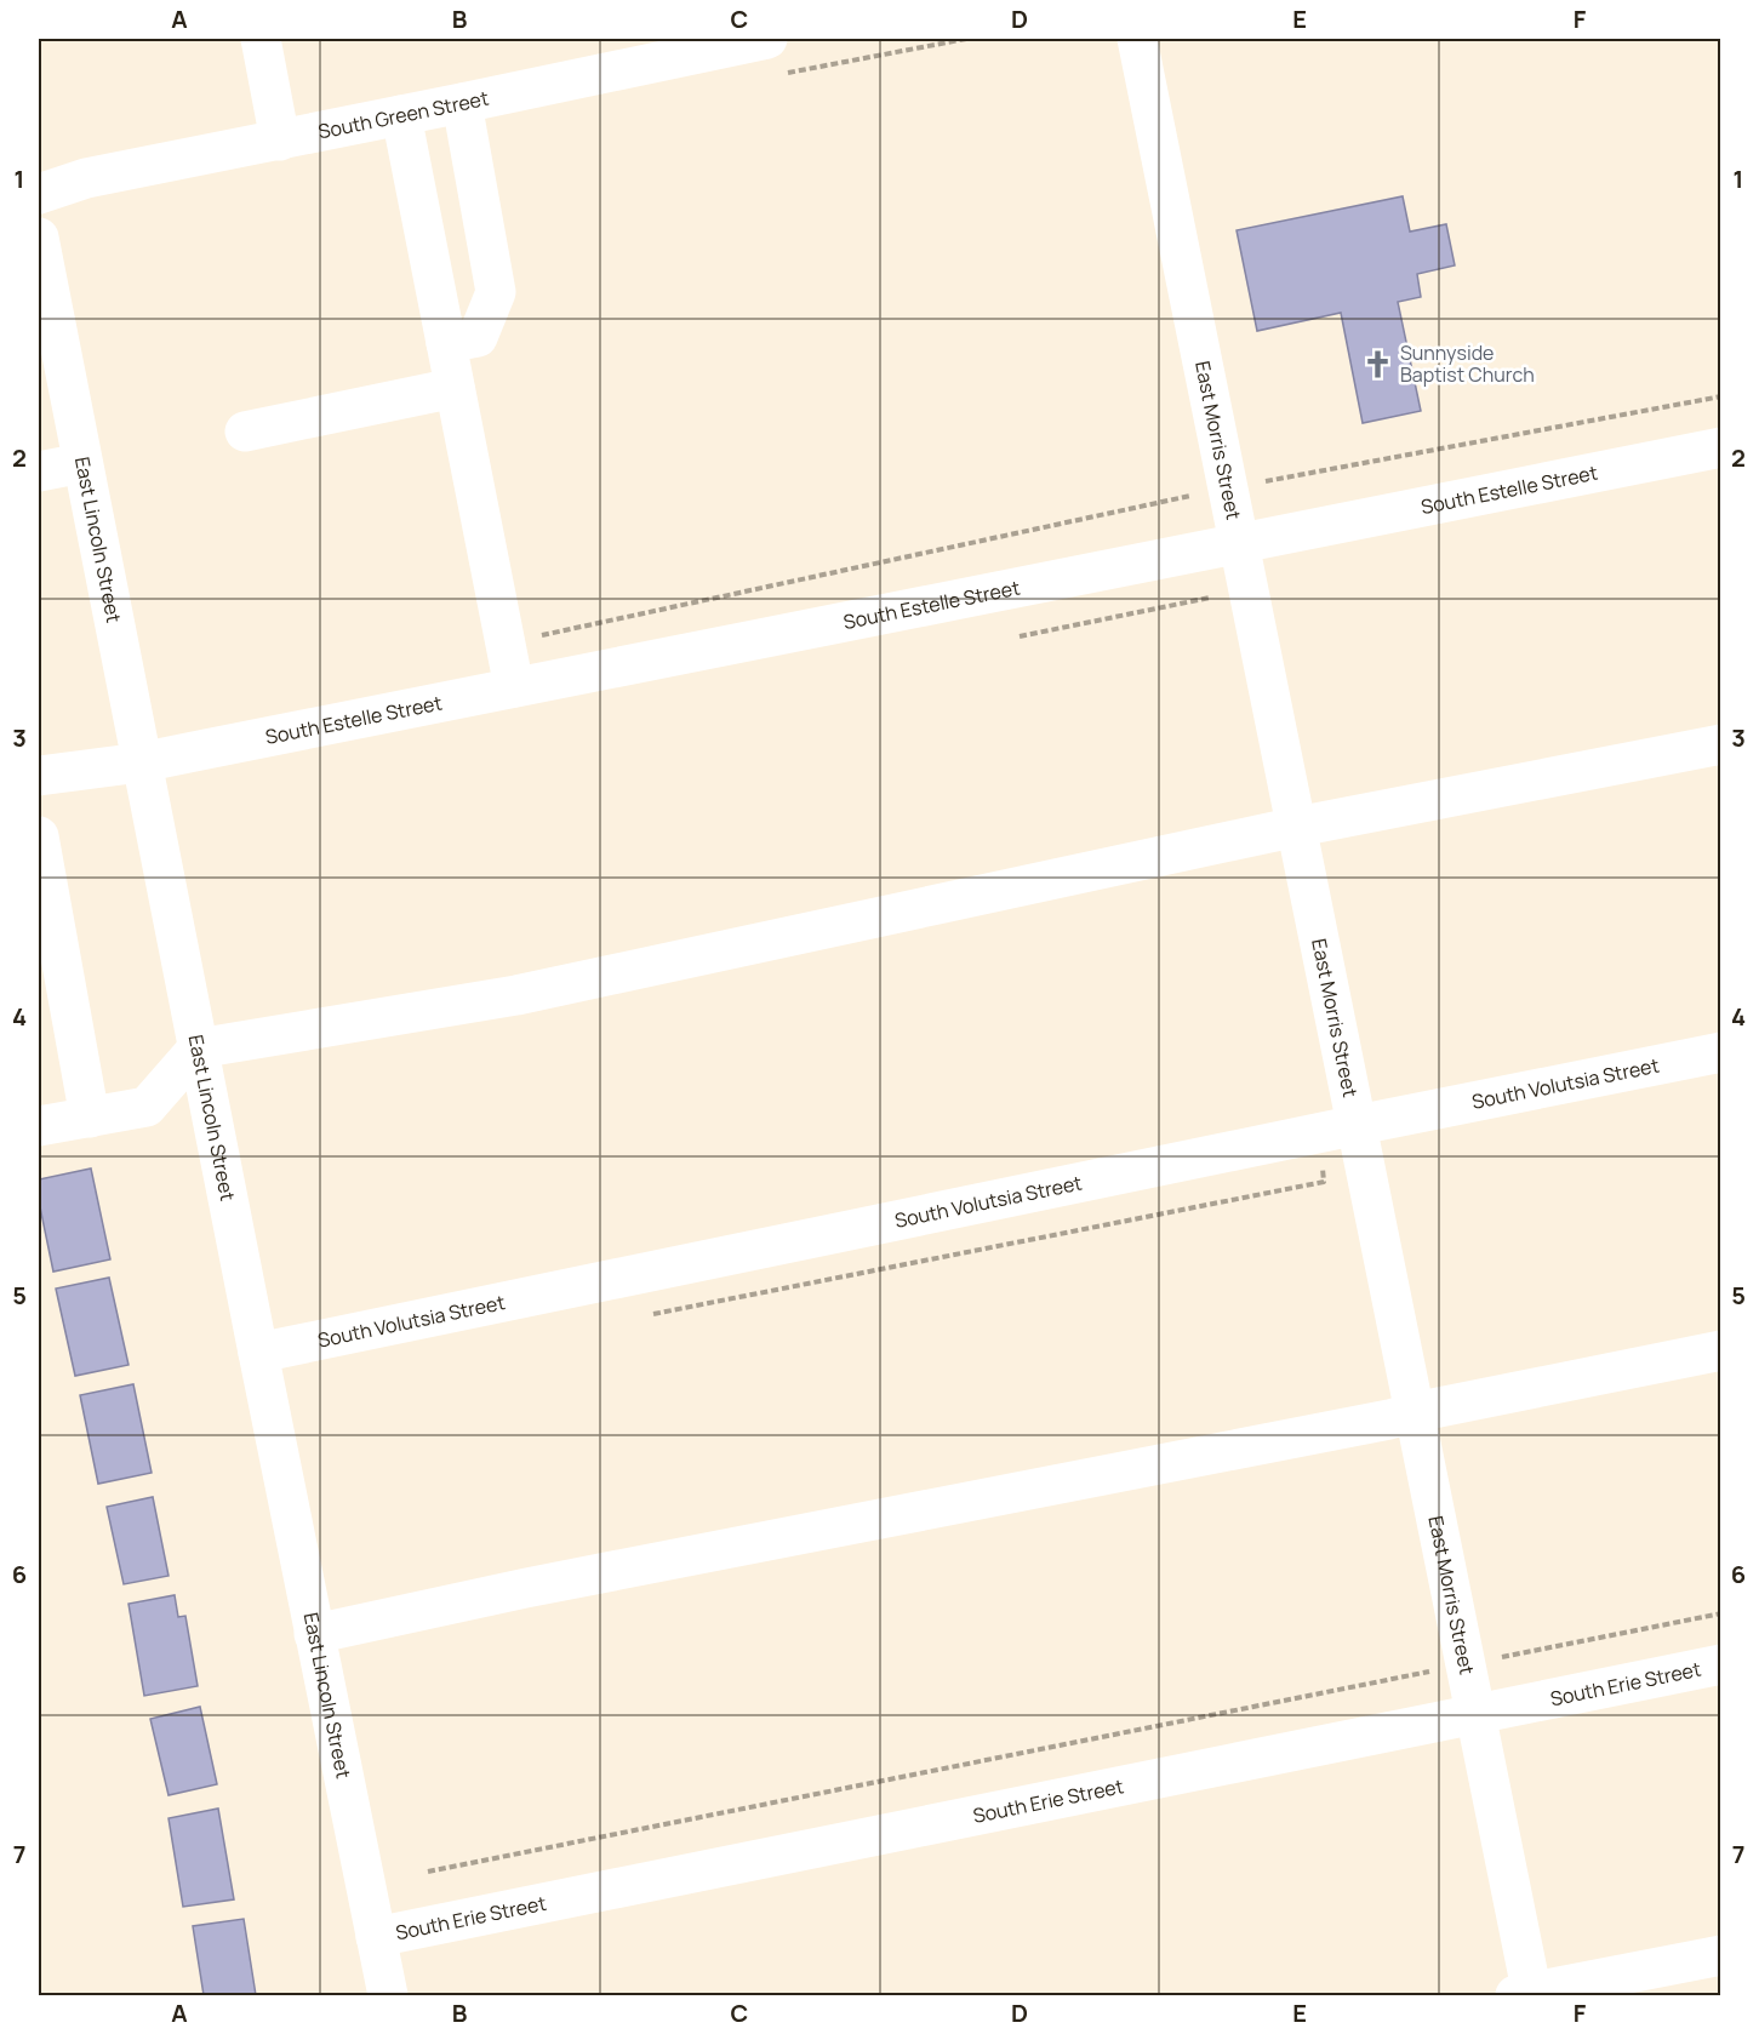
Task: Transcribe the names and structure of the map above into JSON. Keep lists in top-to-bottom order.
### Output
{
  "streets": {
    "street": [
      "South Green Street",
      "East Morris Street",
      "South Estelle Street",
      "East Lincoln Street",
      "South Volutsia Street",
      "South Erie Street"
    ]
  },
  "crossings": [
    ["East Morris Street", "South Estelle Street"],
    ["East Morris Street", "South Volutsia Street"],
    ["East Morris Street", "South Erie Street"],
    ["South Estelle Street", "East Lincoln Street"],
    ["East Lincoln Street", "South Volutsia Street"],
    ["East Lincoln Street", "South Erie Street"]
  ],
  "places": {
    "church": ["Sunnyside Baptist Church"]
  },
  "grid": {
    "columns": [
      "A",
      "B",
      "C",
      "D",
      "E",
      "F"
    ],
    "rows": [
      "1",
      "2",
      "3",
      "4",
      "5",
      "6",
      "7"
    ]
  }
}
